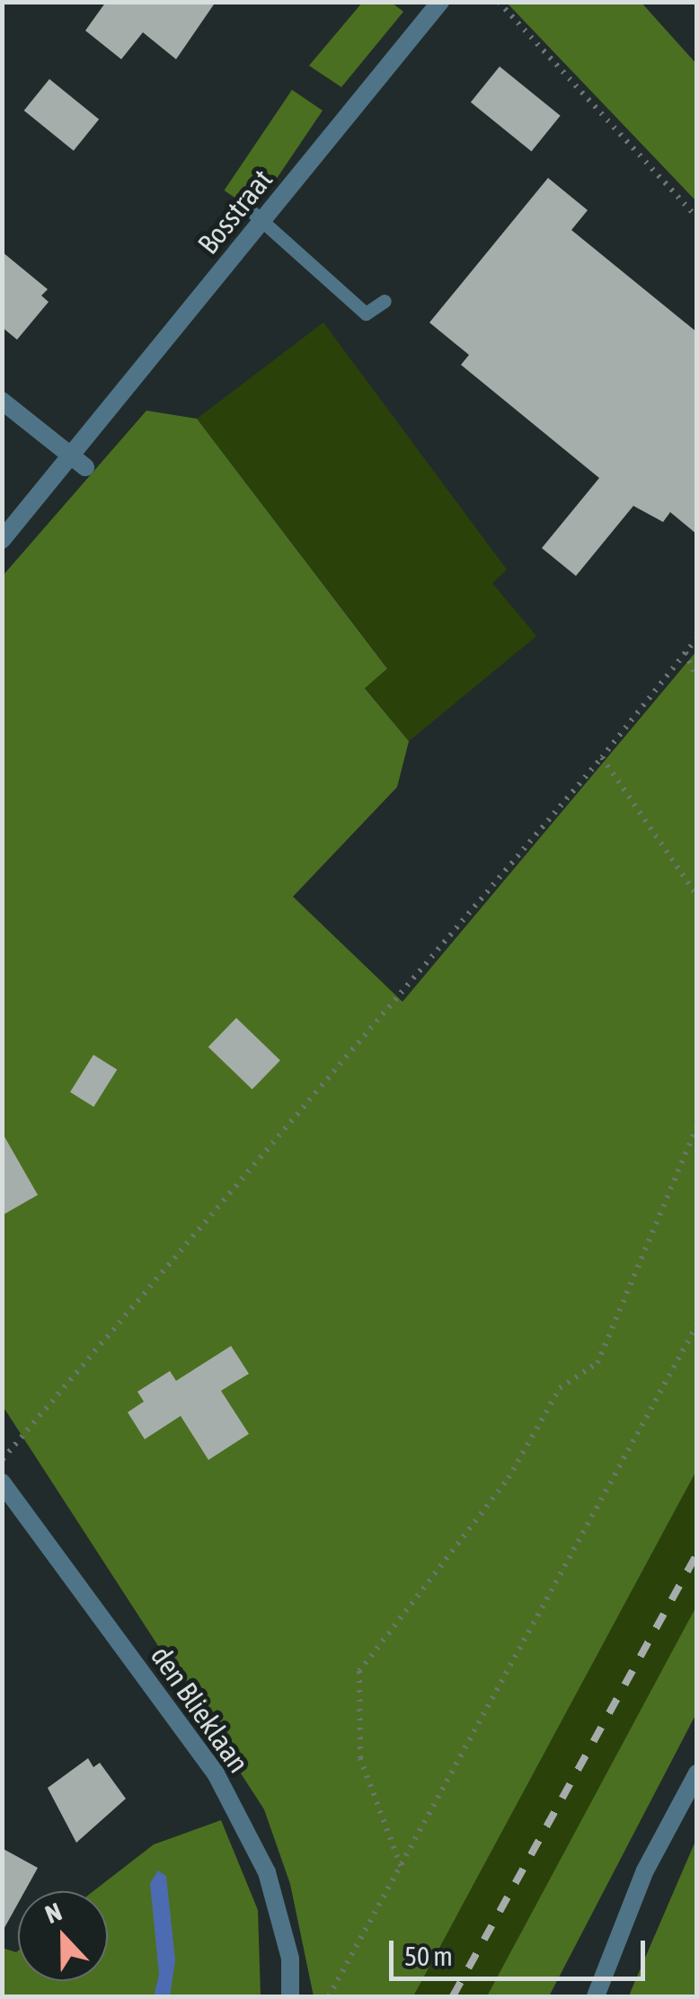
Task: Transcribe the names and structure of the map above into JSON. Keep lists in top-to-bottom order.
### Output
{
  "streets": {
    "street": ["Bosstraat", "den Blieklaan"]
  },
  "scale_bar": "50 m",
  "north": "top"
}
